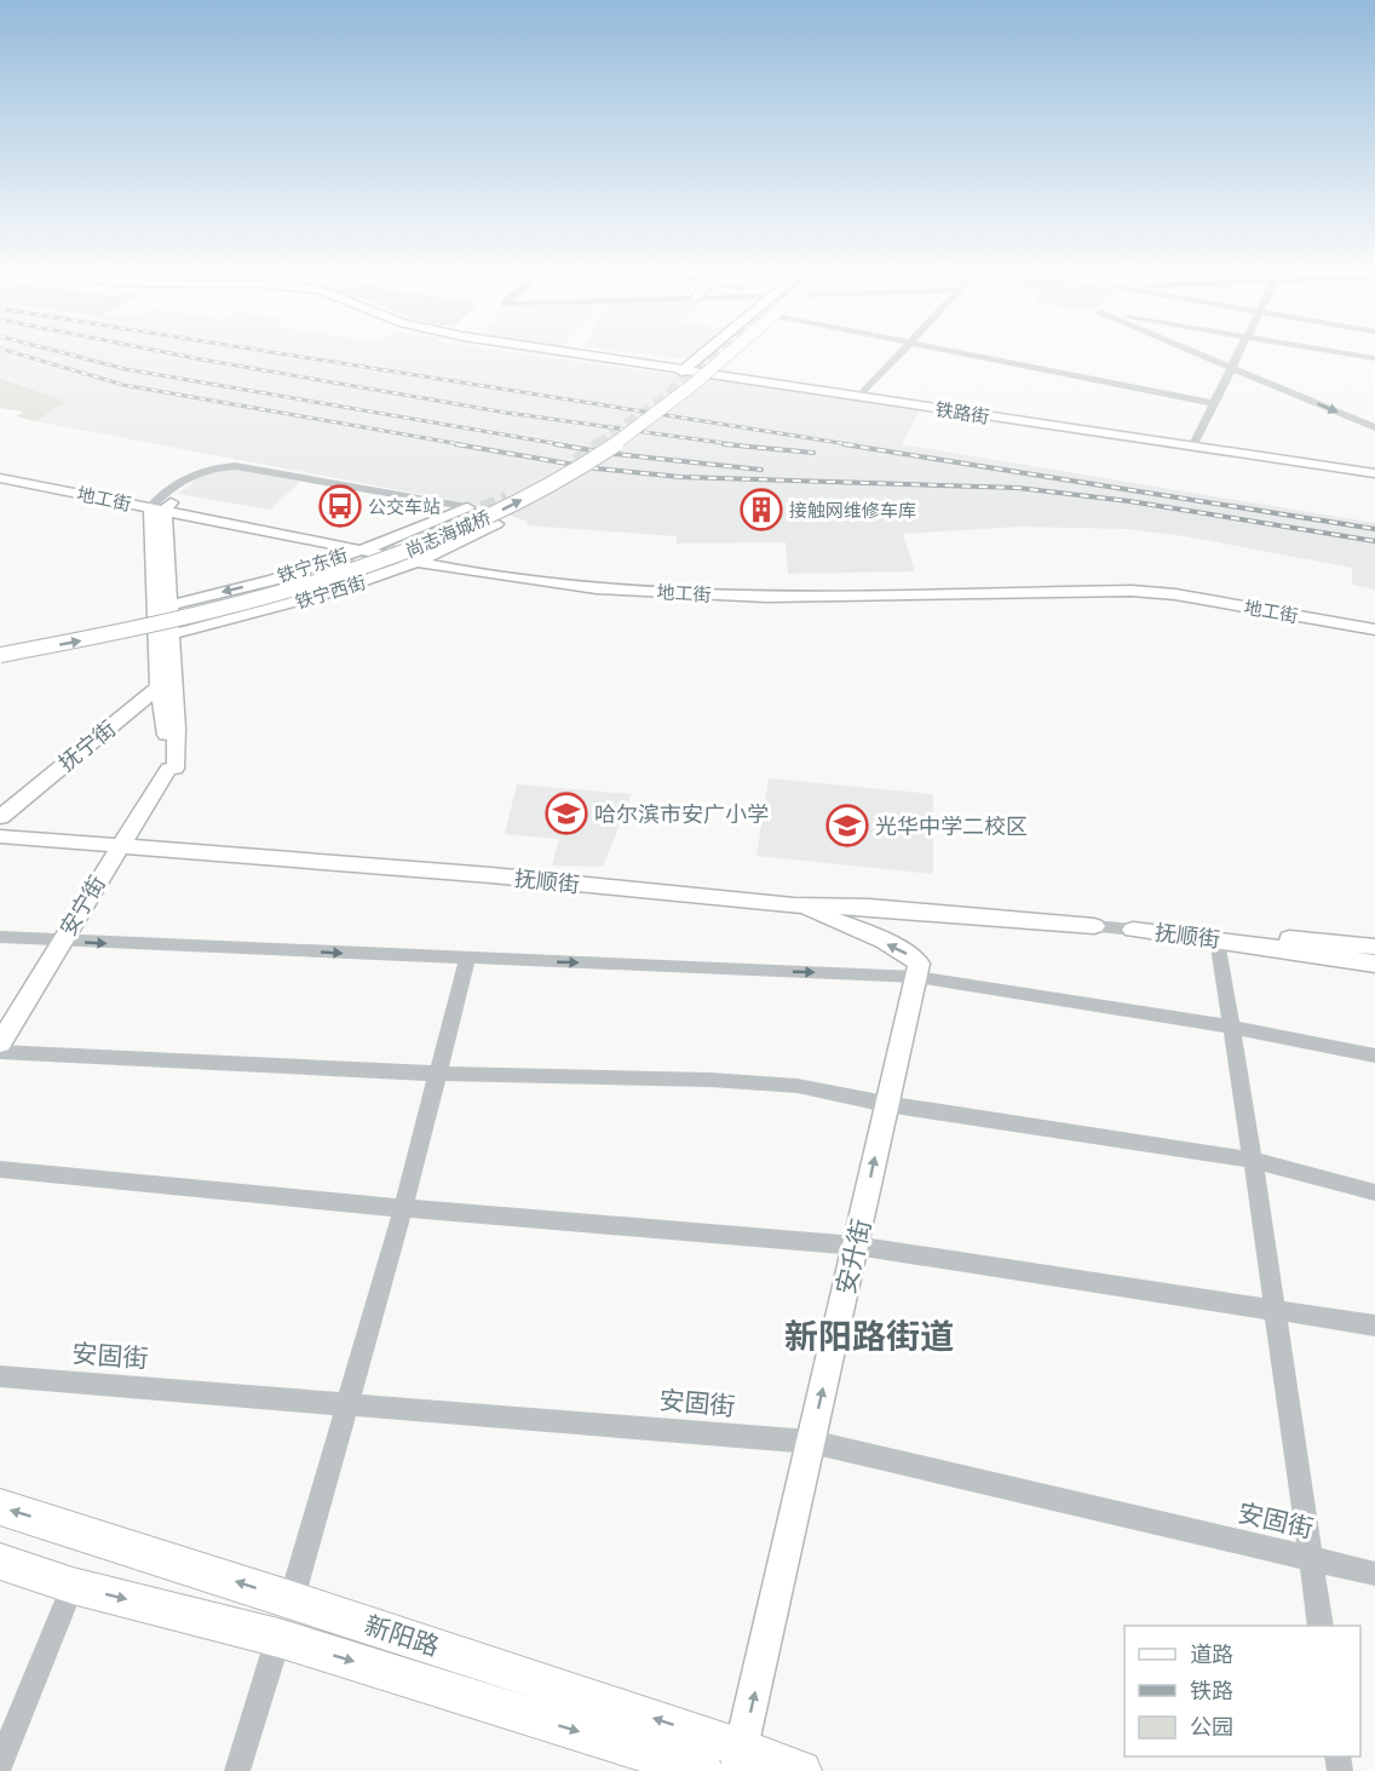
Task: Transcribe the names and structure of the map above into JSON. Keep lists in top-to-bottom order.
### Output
{
  "streets": {
    "highway": ["新阳路"],
    "main road": [
      "铁路街",
      "地工街",
      "尚志海城桥",
      "铁宁东街",
      "铁宁西街",
      "抚宁街",
      "抚顺街",
      "安宁街",
      "安升街"
    ],
    "street": ["安固街"]
  },
  "crossings": [
    ["地工街", "铁宁东街"],
    ["地工街", "铁宁西街"],
    ["地工街", "安宁街"],
    ["铁宁东街", "安宁街"],
    ["铁宁西街", "安宁街"],
    ["抚宁街", "安宁街"],
    ["抚顺街", "安宁街"],
    ["安升街", "安固街"],
    ["安升街", "新阳路"]
  ],
  "one_way": ["尚志海城桥", "铁宁东街", "安升街"],
  "districts": ["新阳路街道"],
  "places": {
    "bus stop": ["公交车站"],
    "building": ["接触网维修车库"],
    "school or university": ["哈尔滨市安广小学", "光华中学二校区"]
  },
  "legend": ["道路", "铁路", "公园"]
}
